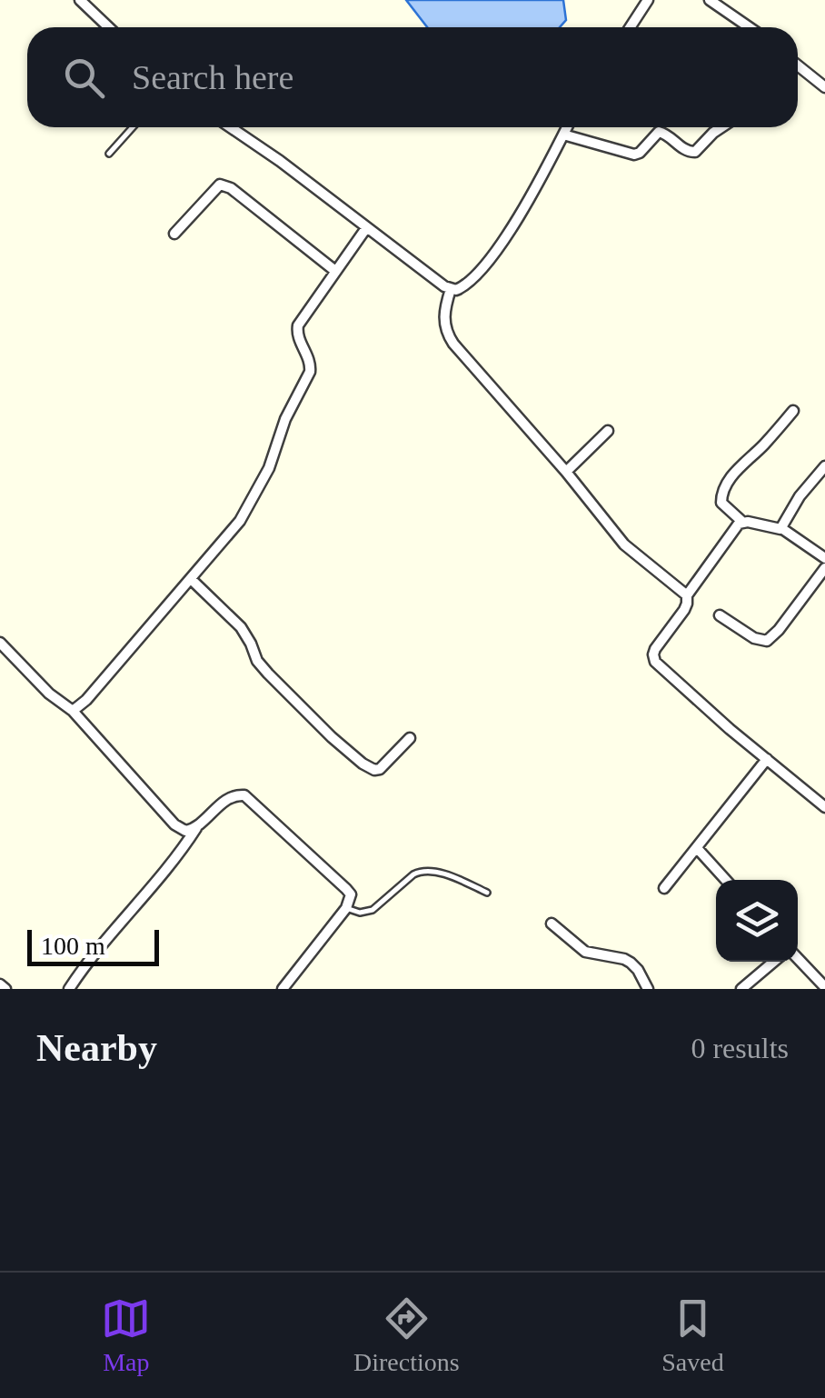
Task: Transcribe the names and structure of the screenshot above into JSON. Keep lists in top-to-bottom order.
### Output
{
  "scale_bar": "100 m",
  "page": {
    "search": "Search here",
    "scale": "100 m",
    "heading": ["Nearby", "0 results"],
    "nav": ["Map", "Directions", "Saved"]
  }
}
